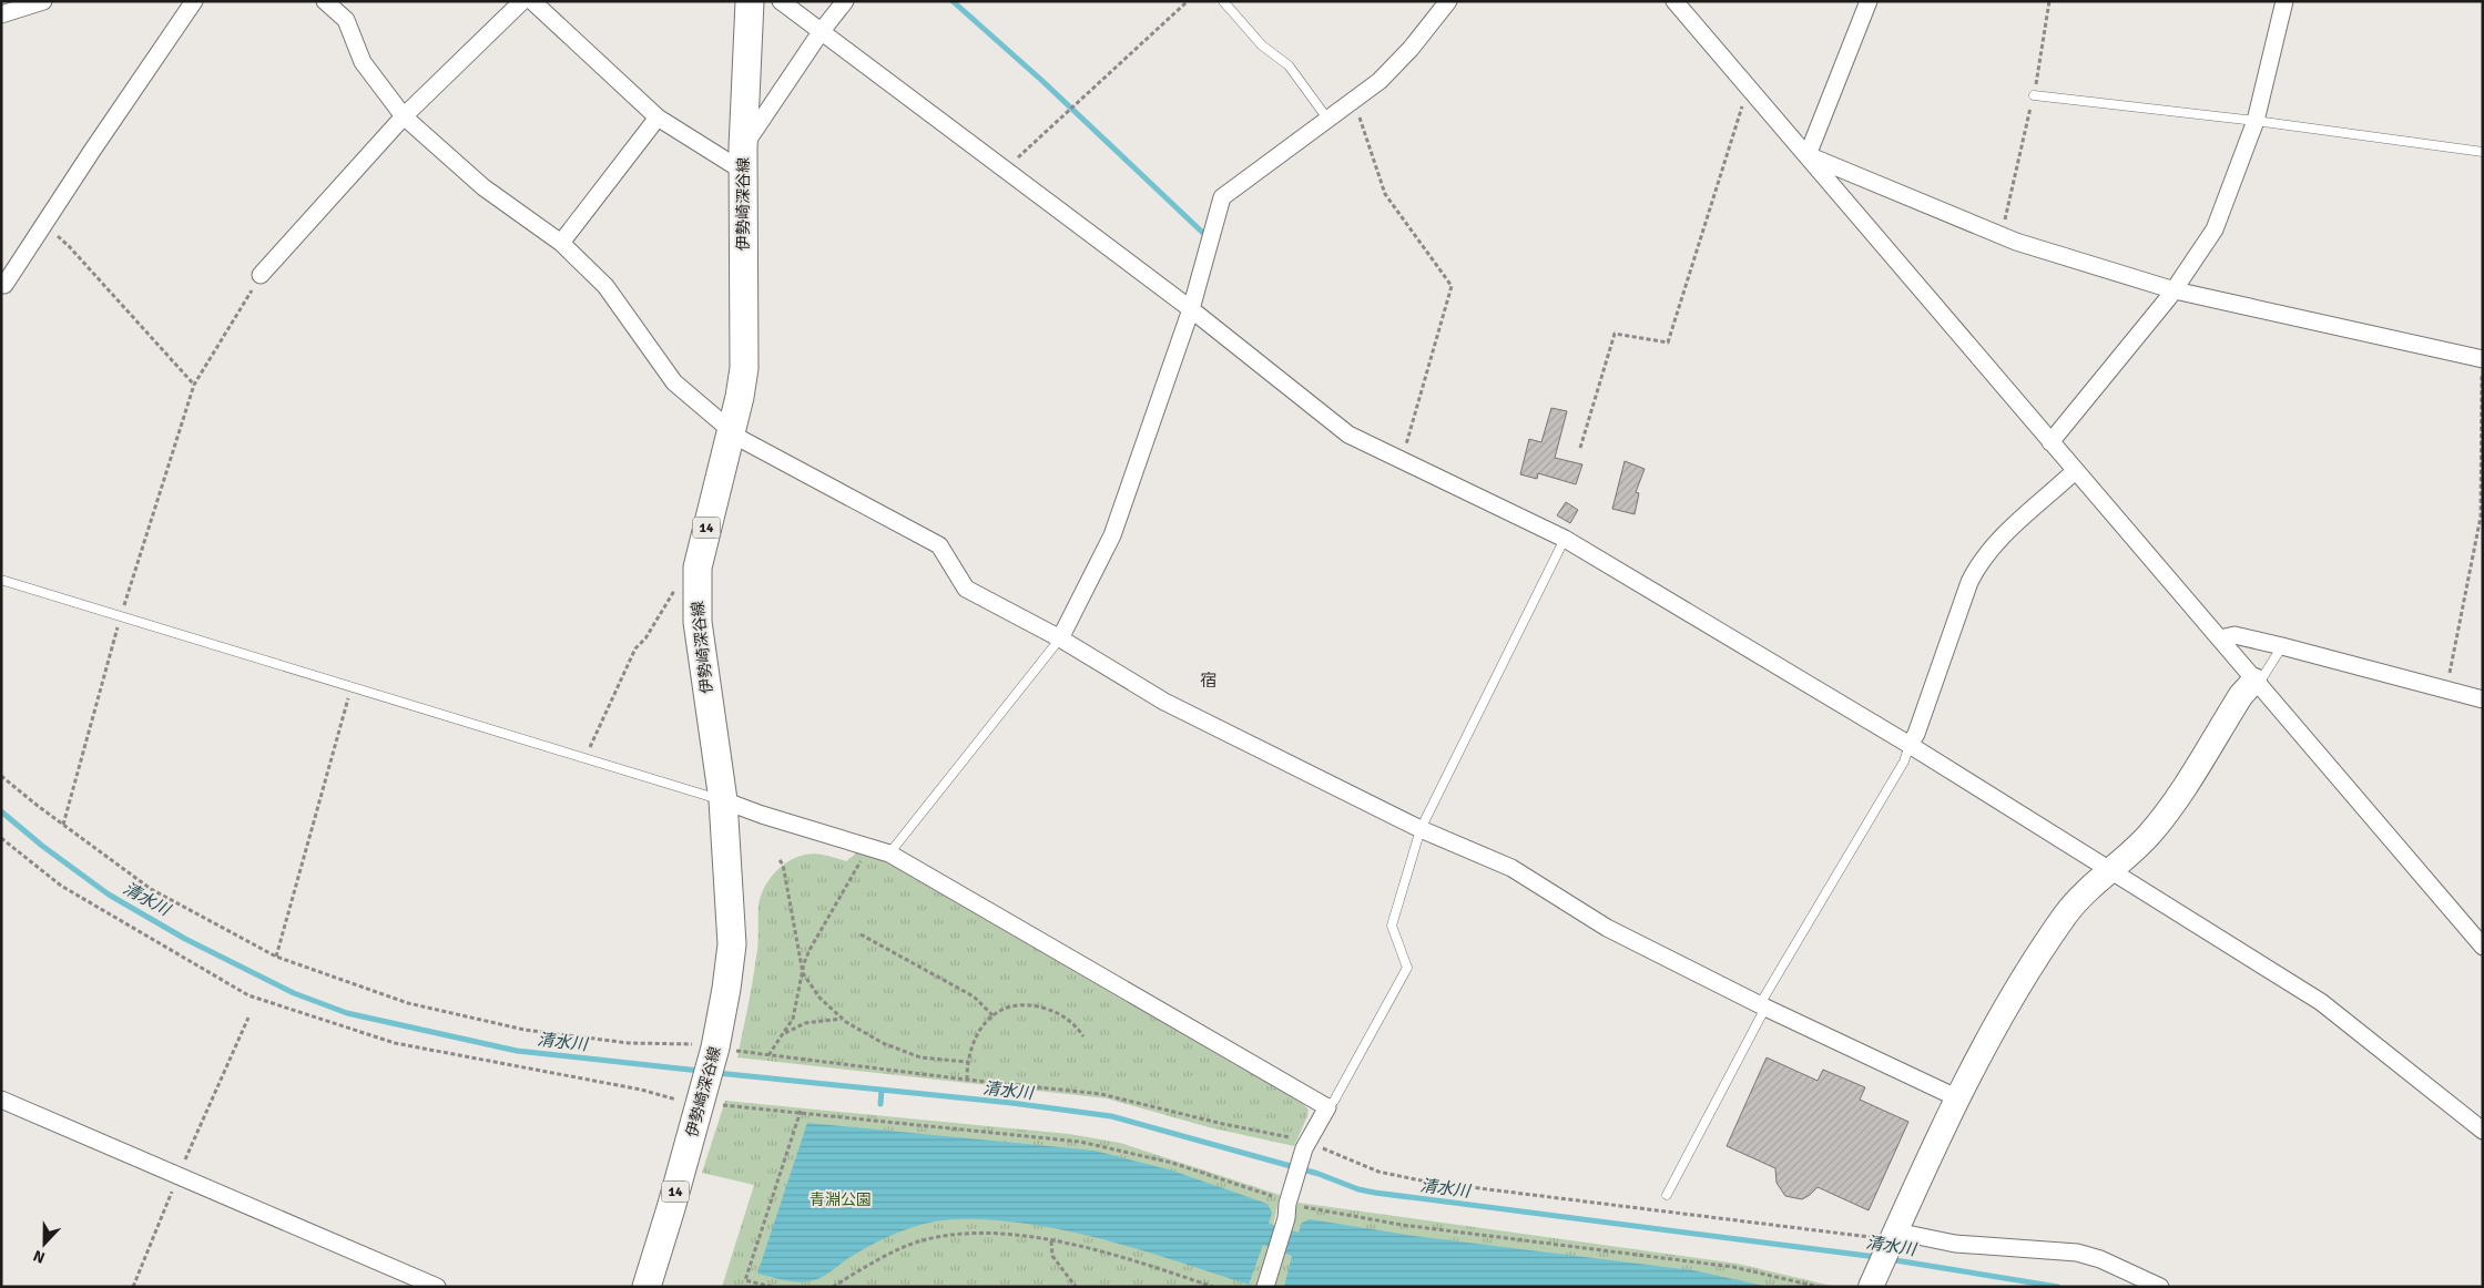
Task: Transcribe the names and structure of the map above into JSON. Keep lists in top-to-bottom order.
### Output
{
  "streets": {
    "main road": ["伊勢崎深谷線", "14"]
  },
  "districts": ["宿"],
  "water": ["清水川"],
  "parks": ["青淵公園"],
  "north": "bottom"
}
